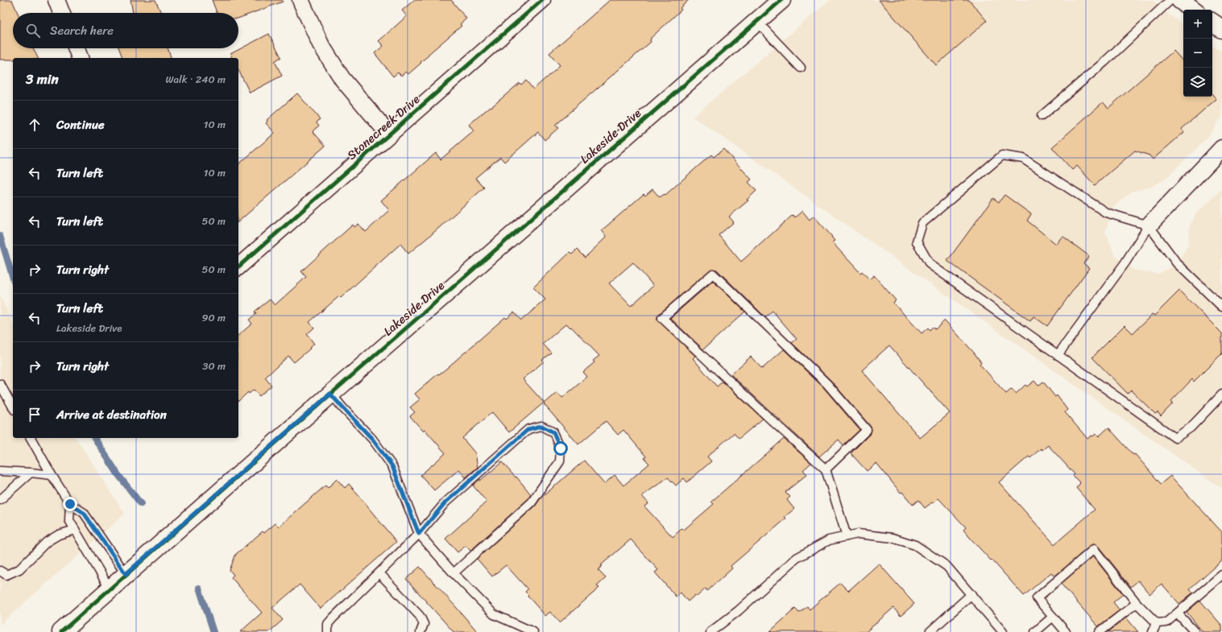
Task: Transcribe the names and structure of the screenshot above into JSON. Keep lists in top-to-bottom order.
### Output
{
  "streets": {
    "street": ["Stonecreek Drive", "Lakeside Drive"]
  },
  "page": {
    "map_buttons": ["+", "−"],
    "search": "Search here",
    "heading": ["3 min", "Walk · 240 m"],
    "list": [
      ["Continue", "10 m"],
      ["Turn left", "10 m"],
      ["Turn left", "50 m"],
      ["Turn right", "50 m"],
      ["Turn left", "Lakeside Drive", "90 m"],
      ["Turn right", "30 m"],
      "Arrive at destination"
    ]
  }
}
